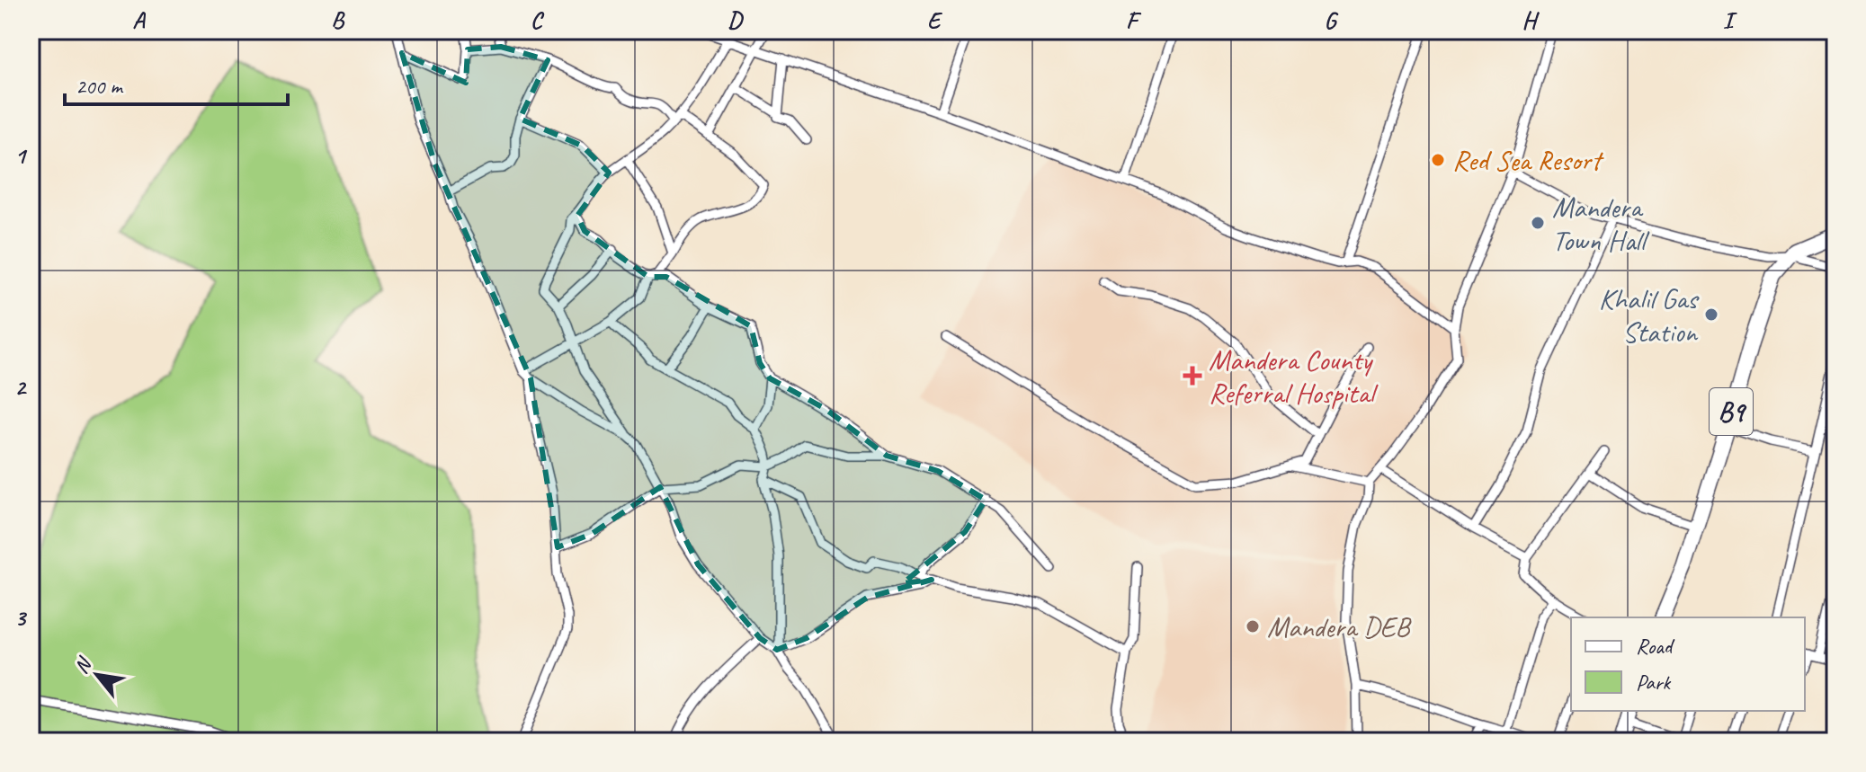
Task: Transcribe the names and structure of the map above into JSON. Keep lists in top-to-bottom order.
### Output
{
  "streets": {
    "highway": ["B9"]
  },
  "places": {
    "other": [
      "Red Sea Resort",
      "Mandera Town Hall",
      "Khalil Gas Station",
      "Mandera DEB"
    ],
    "health": ["Mandera County Referral Hospital"]
  },
  "legend": ["Road", "Park"],
  "scale_bar": "200 m",
  "north": "top left",
  "grid": {
    "columns": [
      "A",
      "B",
      "C",
      "D",
      "E",
      "F",
      "G",
      "H",
      "I"
    ],
    "rows": ["1", "2", "3"]
  }
}
